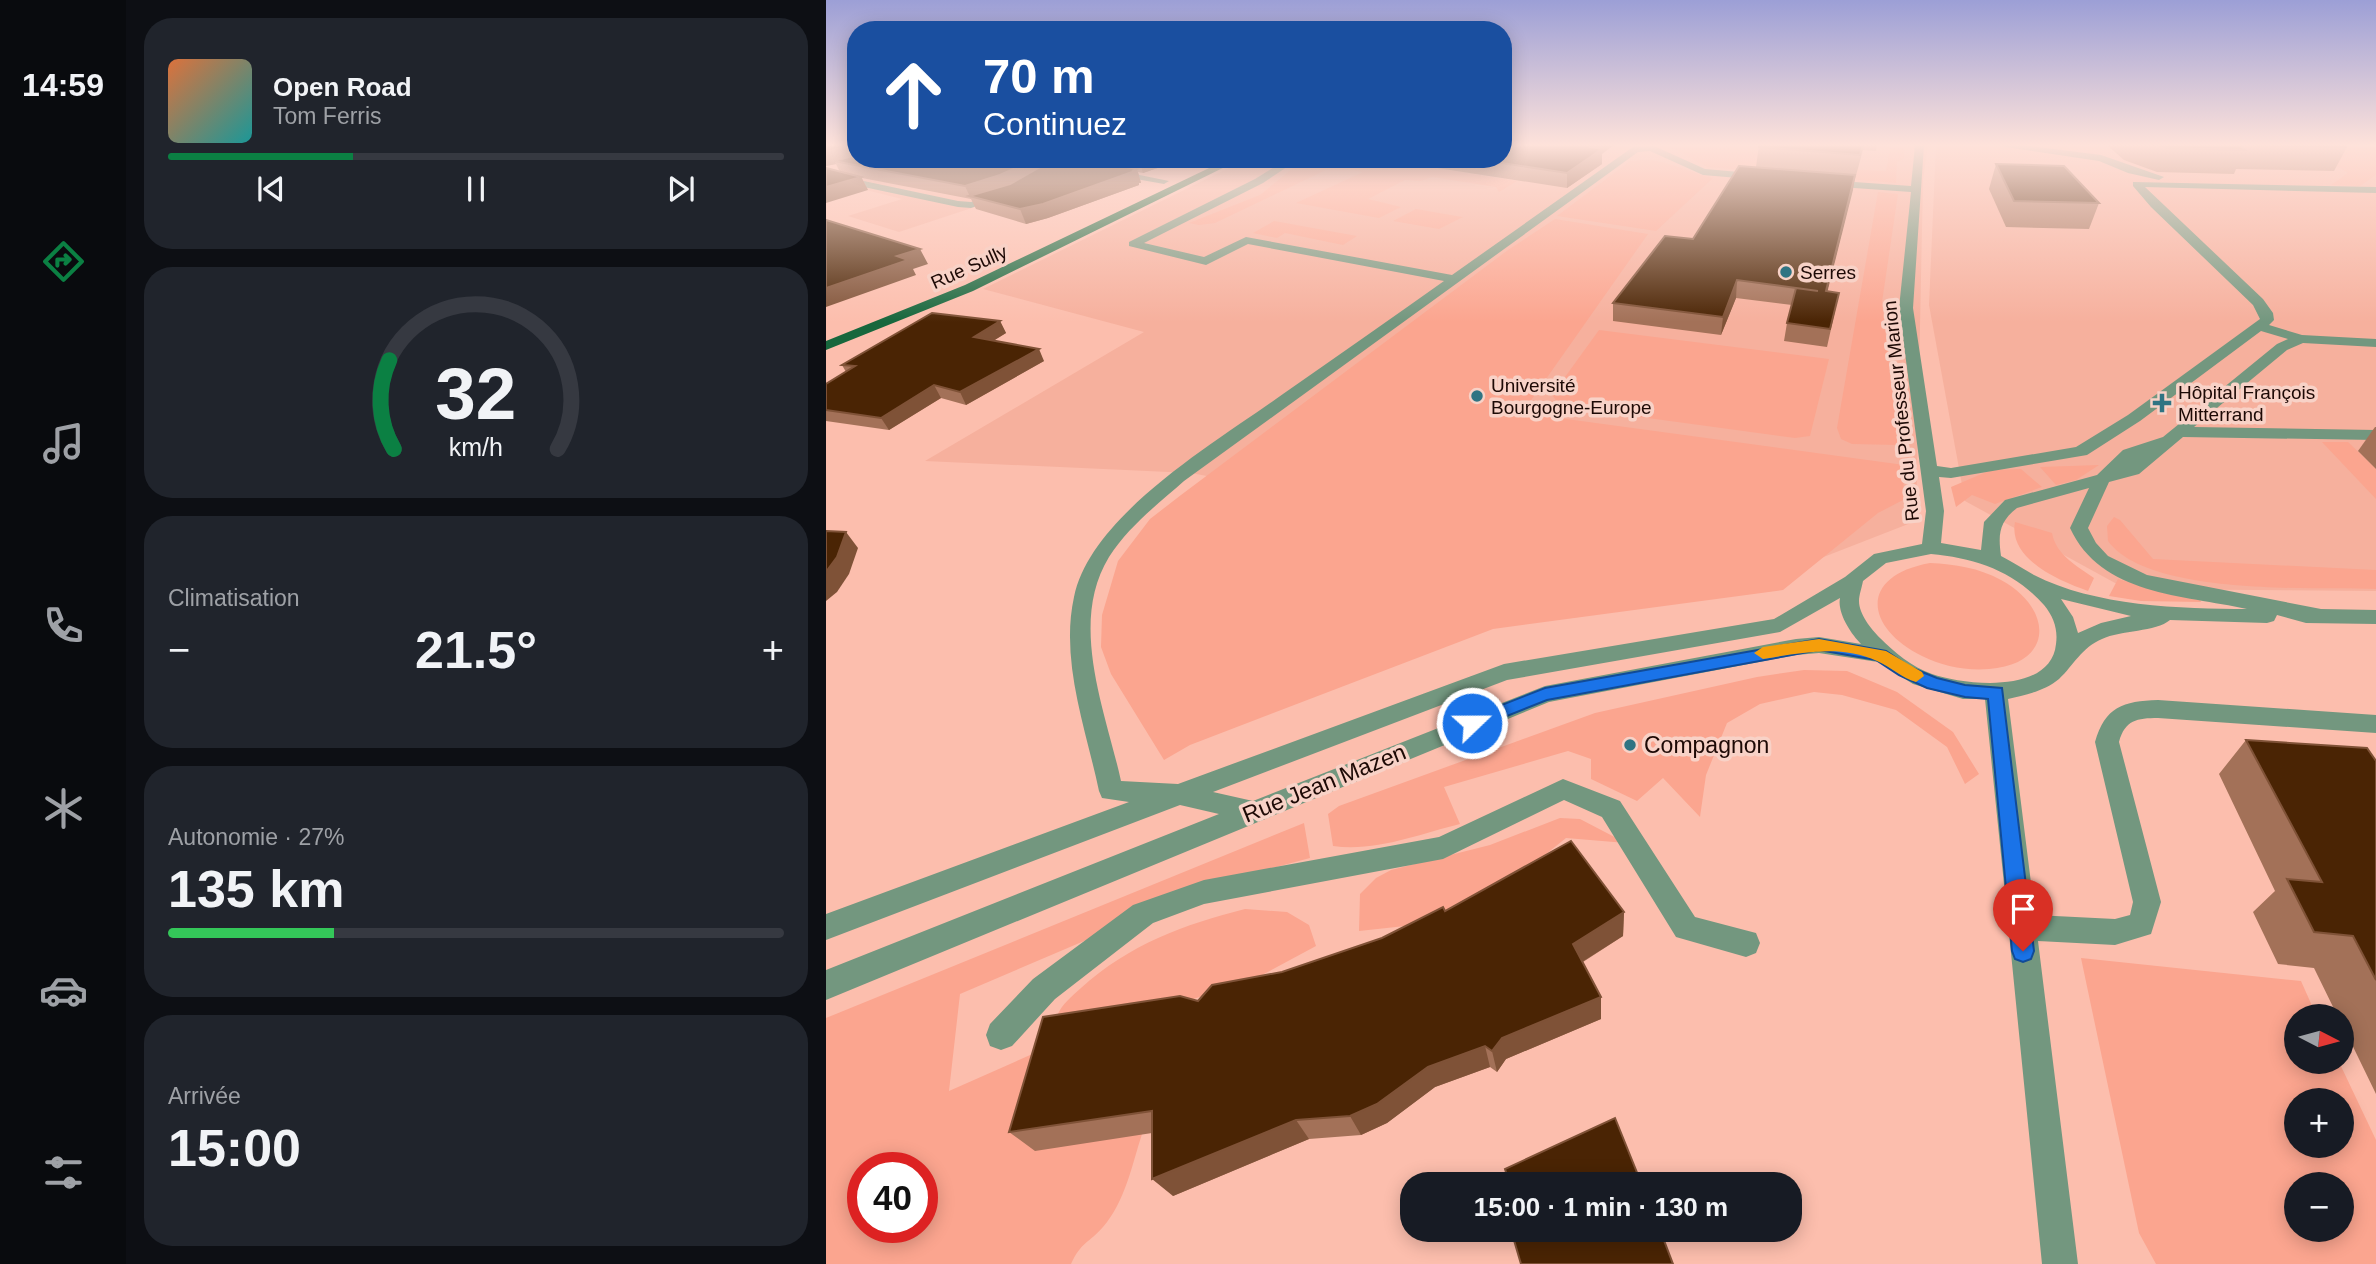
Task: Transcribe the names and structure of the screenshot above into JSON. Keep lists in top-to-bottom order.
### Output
{
  "streets": {
    "main road": ["Rue Sully"],
    "street": ["Rue du Professeur Marion", "Rue Jean Mazen"]
  },
  "crossings": [
    ["Rue du Professeur Marion", "Rue Jean Mazen"]
  ],
  "places": {
    "other": ["Serres", "Université Bourgogne-Europe", "Compagnon"],
    "health": ["Hôpital François Mitterrand"]
  },
  "north": "right",
  "page": {
    "tabs": "14:59",
    "turn": ["70 m", "Continuez"],
    "song": ["Open Road", "Tom Ferris"],
    "tile": [
      "Climatisation",
      ["Autonomie · 27%", "135 km"],
      ["Arrivée", "15:00"]
    ],
    "heat": ["−", "21.5°", "+"],
    "map_buttons": ["+", "−"],
    "limit": "40",
    "trip": "15:00 · 1 min · 130 m",
    "gauge": ["32", "km/h"]
  }
}
